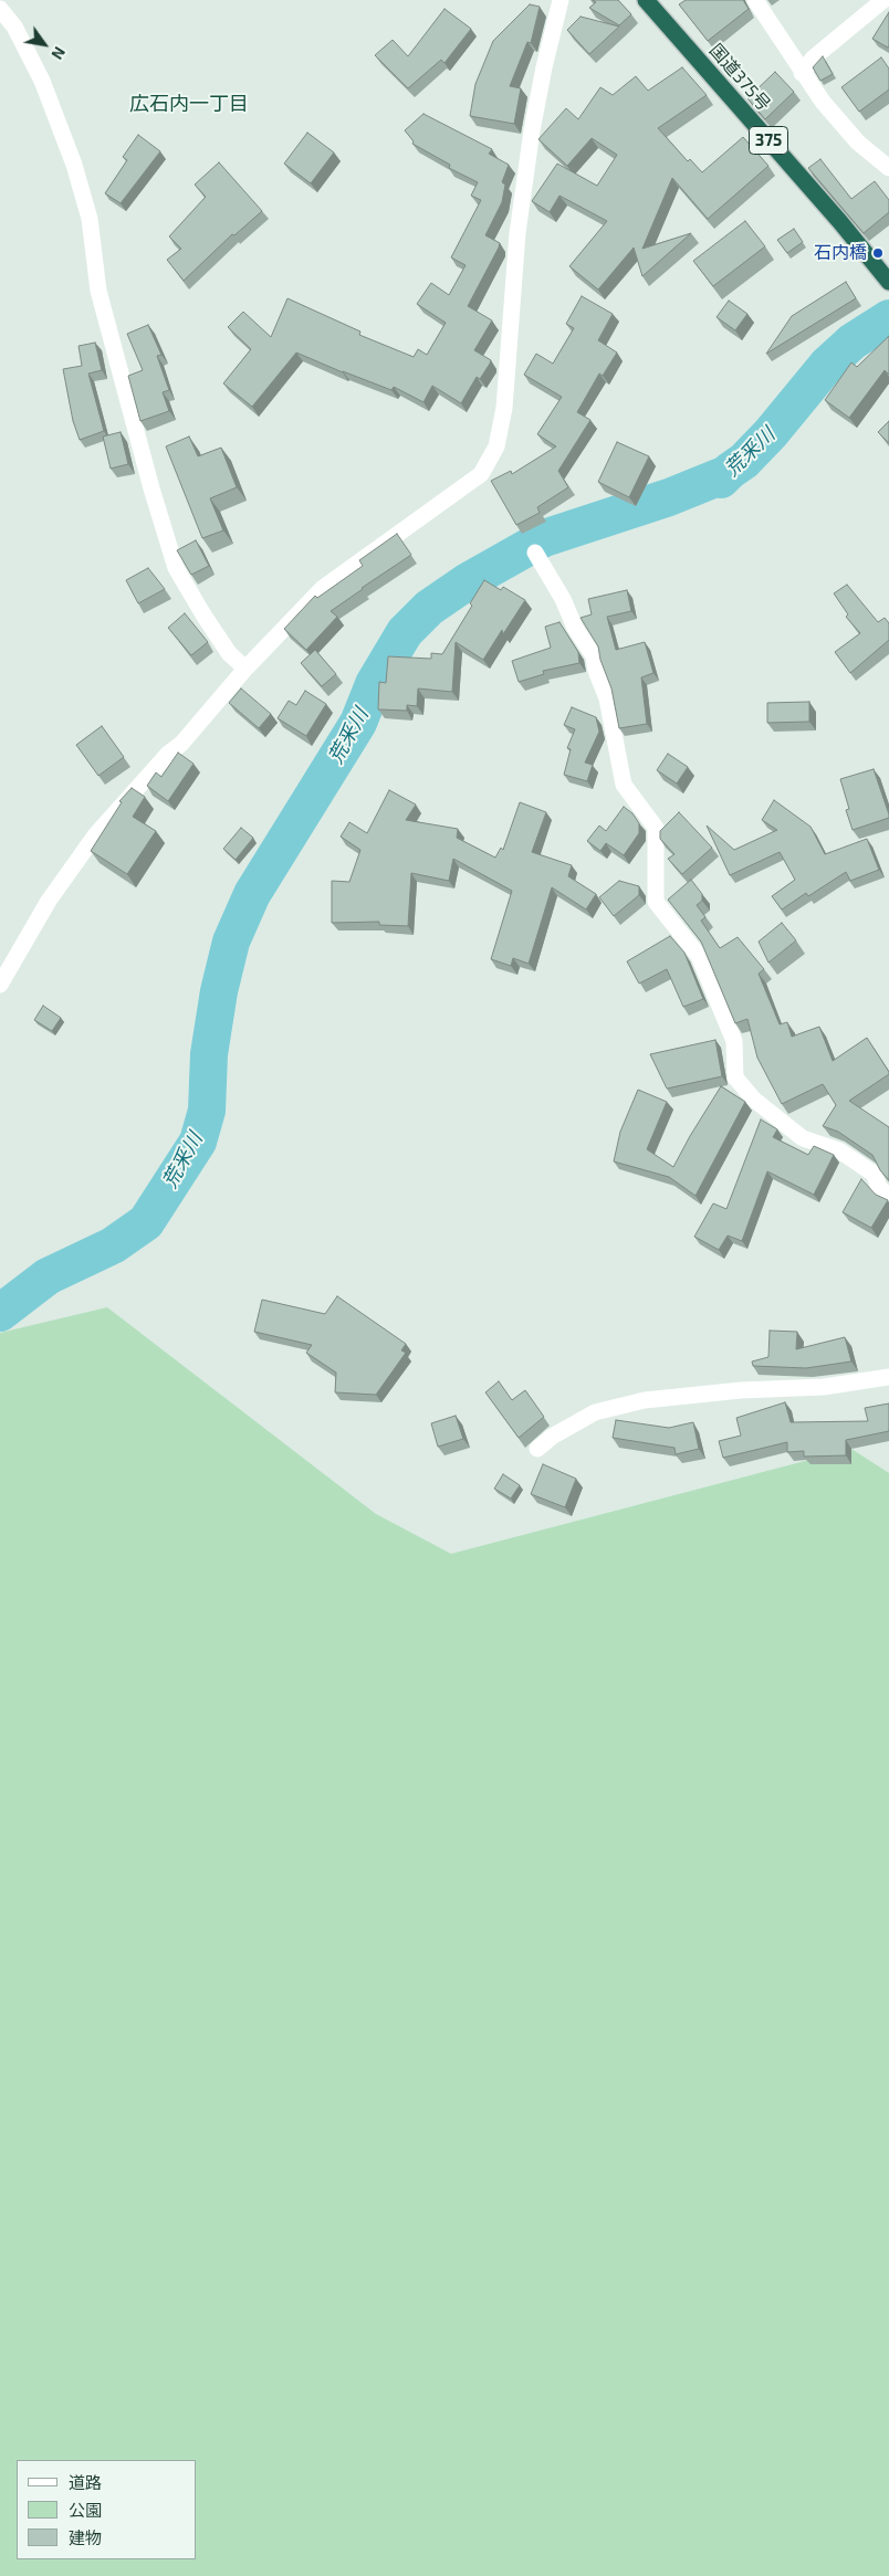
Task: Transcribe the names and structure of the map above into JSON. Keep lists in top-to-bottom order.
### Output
{
  "streets": {
    "highway": ["国道375号", "375"]
  },
  "districts": ["広石内一丁目"],
  "water": ["荒釆川"],
  "places": ["石内橋"],
  "legend": ["道路", "公園", "建物"],
  "north": "bottom right"
}
